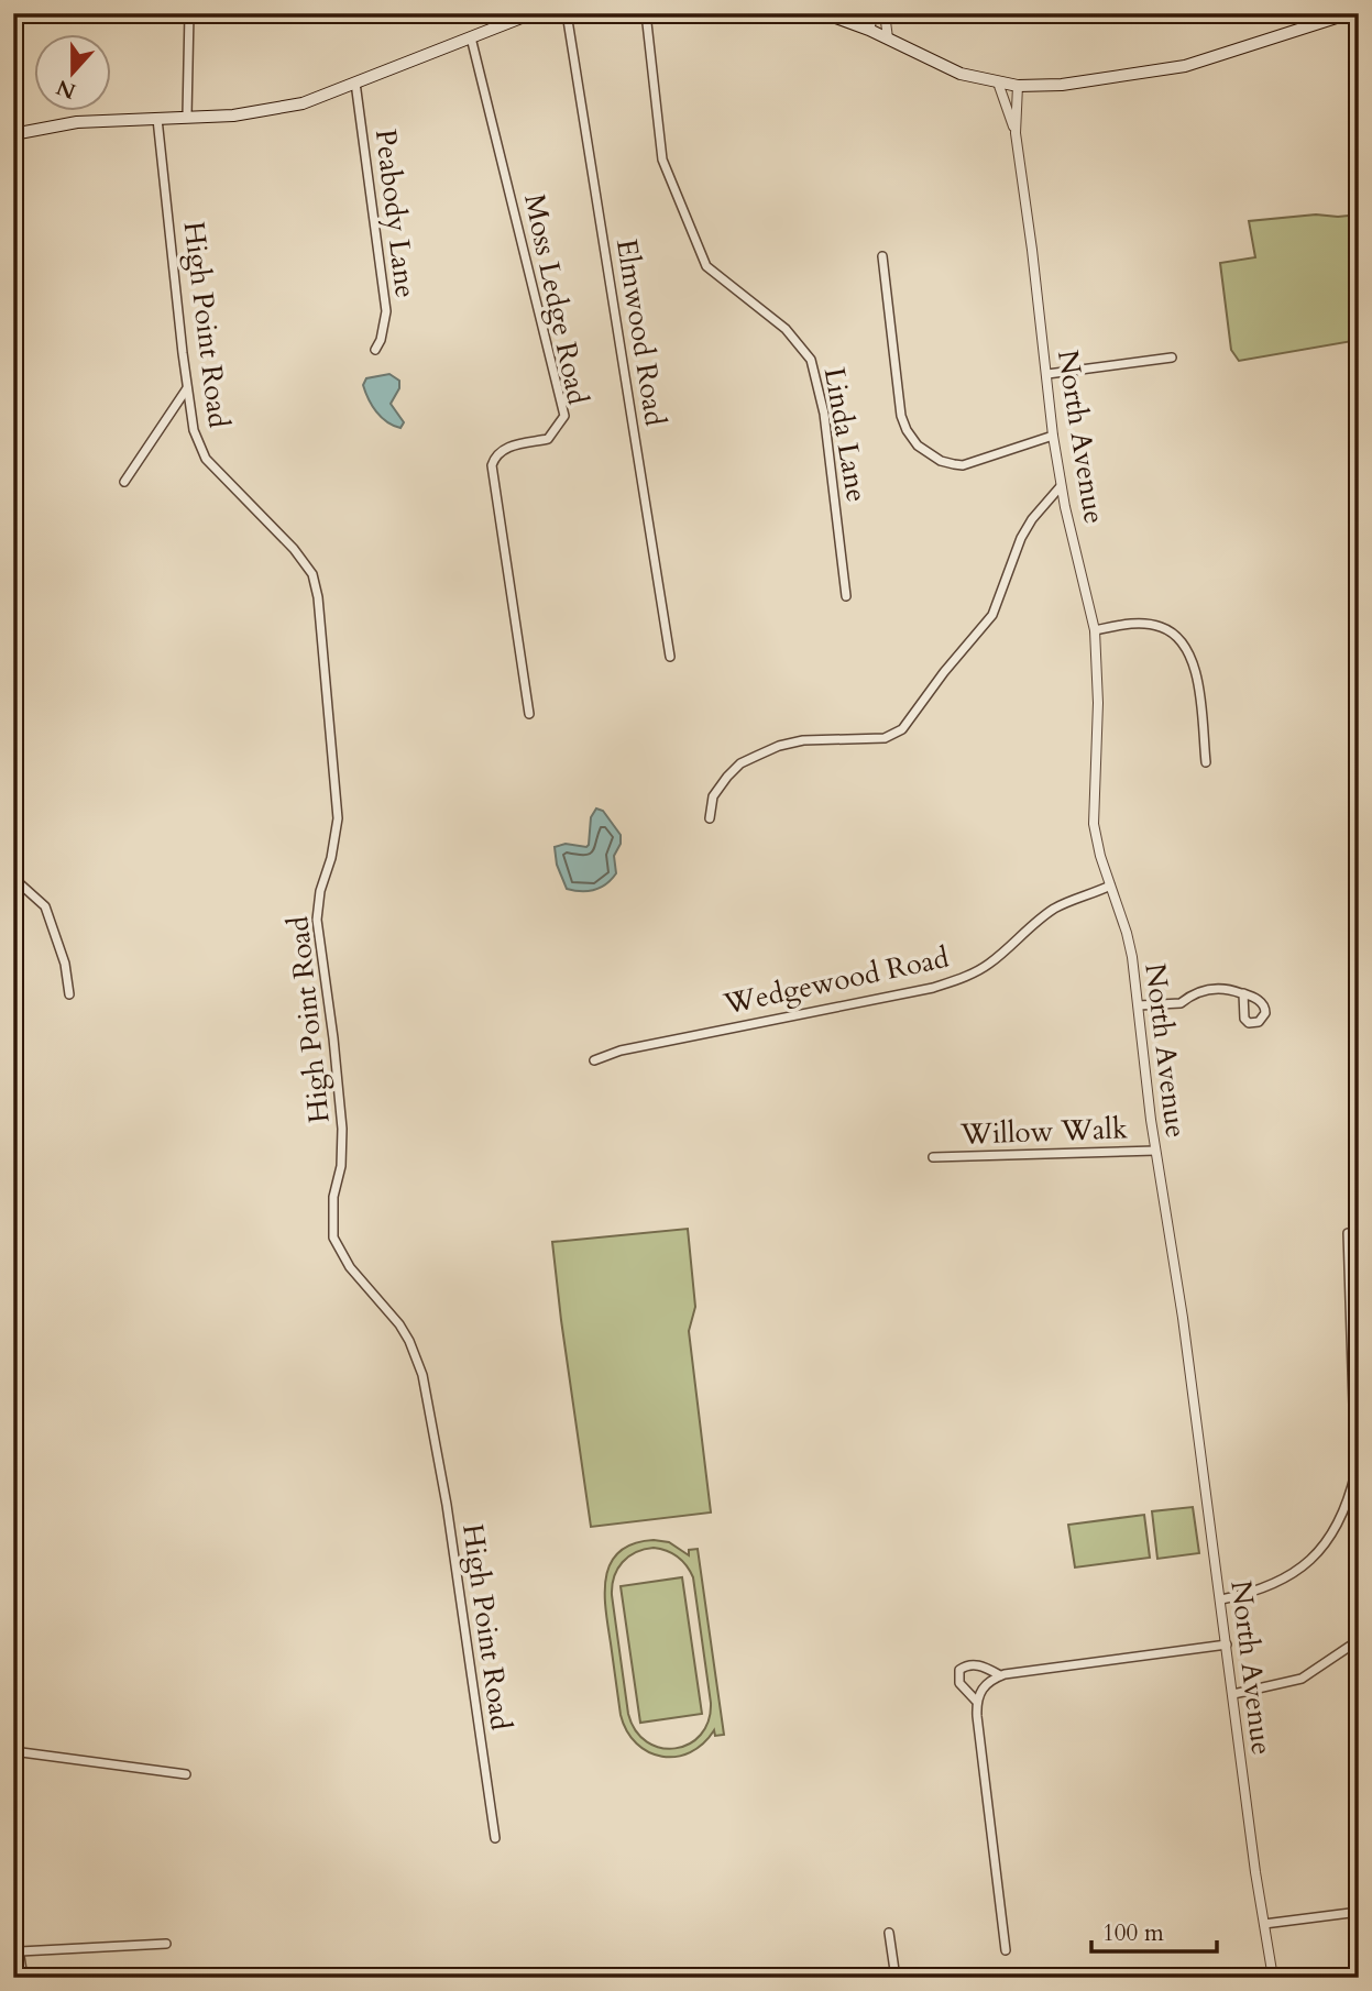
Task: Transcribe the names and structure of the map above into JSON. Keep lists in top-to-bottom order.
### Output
{
  "streets": {
    "street": [
      "Peabody Lane",
      "Moss Ledge Road",
      "High Point Road",
      "Elmwood Road",
      "Linda Lane",
      "North Avenue",
      "Wedgewood Road",
      "Willow Walk"
    ]
  },
  "crossings": [
    ["North Avenue", "Wedgewood Road"],
    ["North Avenue", "Willow Walk"]
  ],
  "scale_bar": "100 m",
  "north": "bottom"
}
